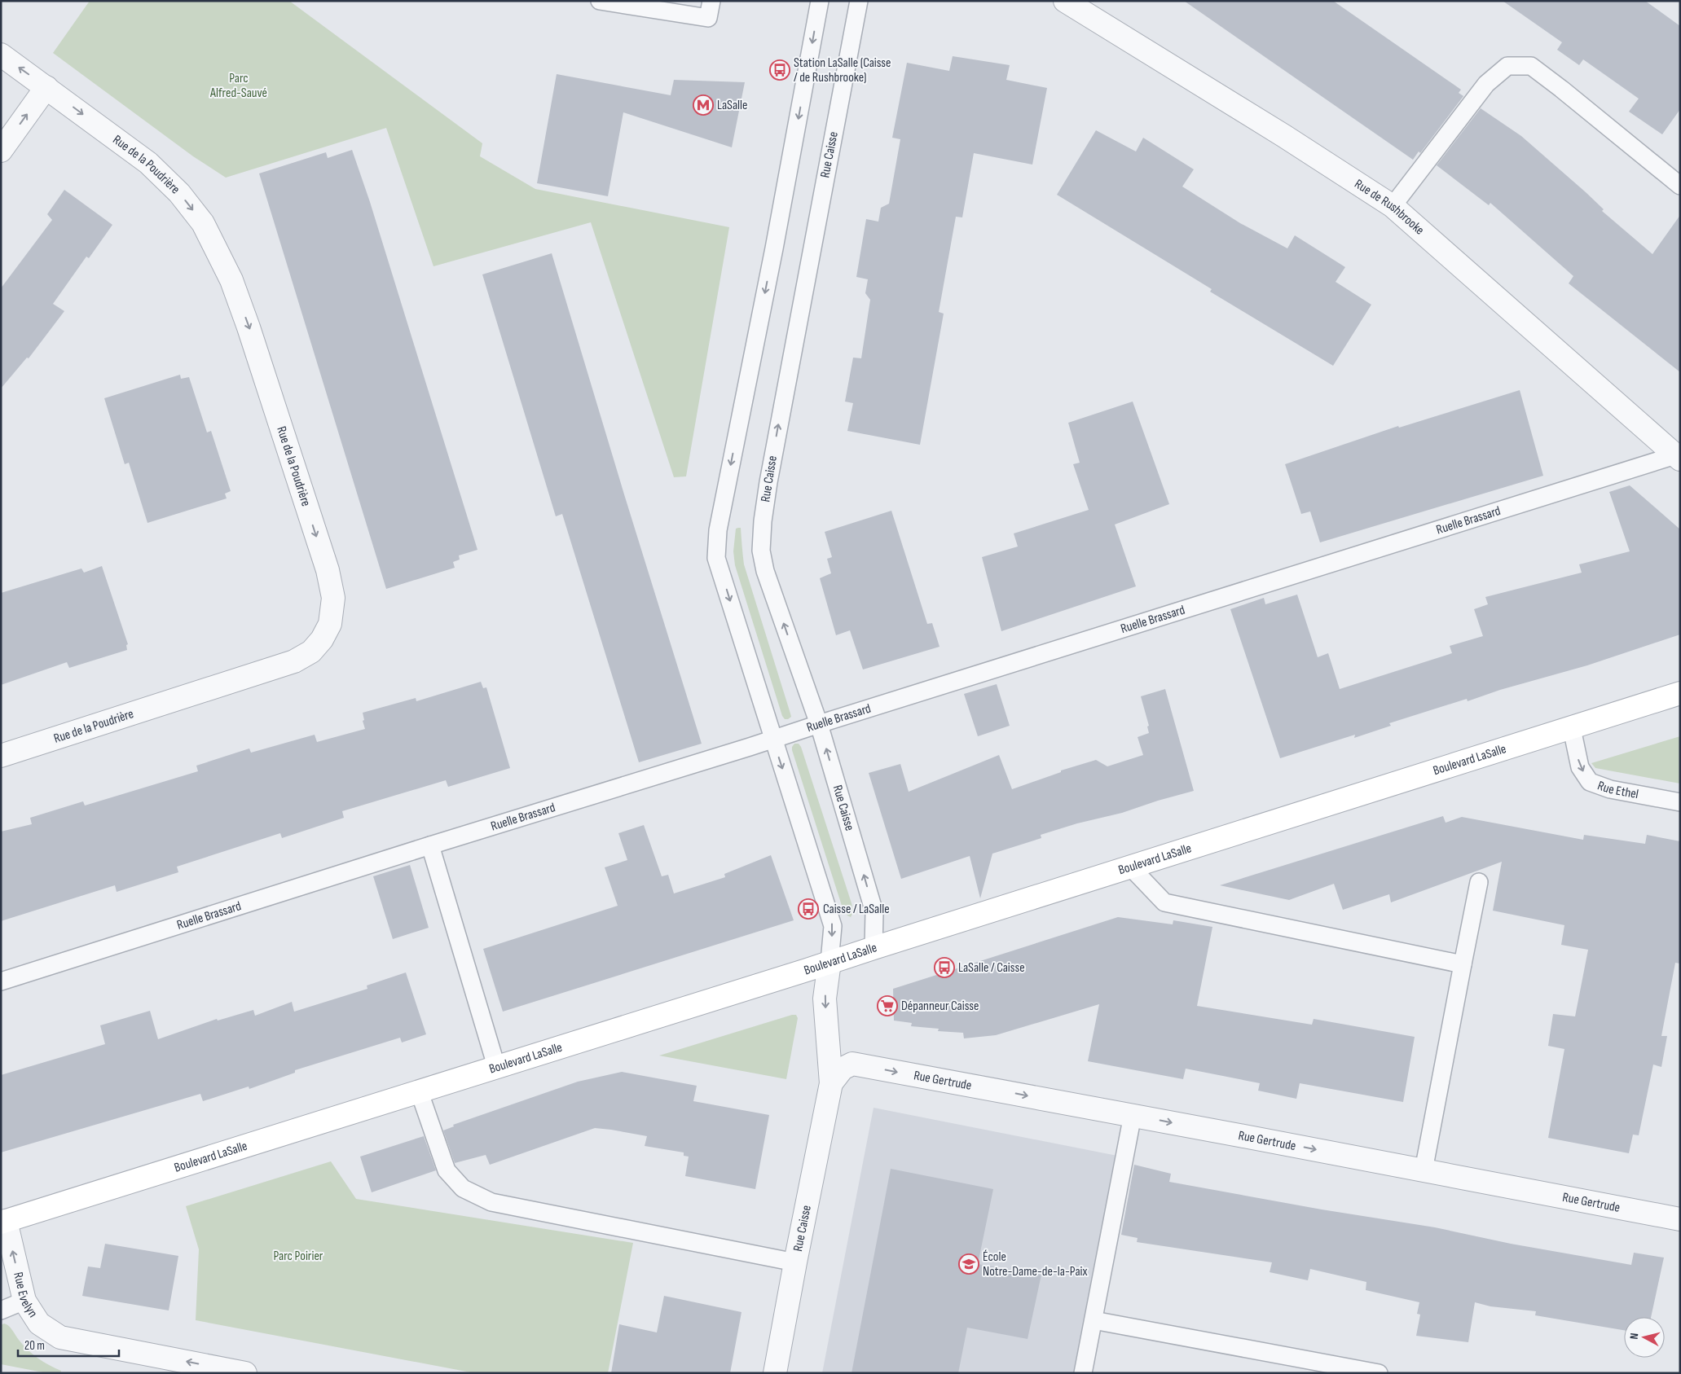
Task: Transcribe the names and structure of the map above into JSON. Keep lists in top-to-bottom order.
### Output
{
  "streets": {
    "main road": ["Boulevard LaSalle"],
    "street": [
      "Rue Caisse",
      "Rue de la Poudrière",
      "Rue de Rushbrooke",
      "Rue Gertrude",
      "Rue Evelyn"
    ],
    "lane": ["Ruelle Brassard", "Rue Ethel"]
  },
  "crossings": [
    ["Rue Caisse", "Ruelle Brassard"],
    ["Rue Caisse", "Boulevard LaSalle"],
    ["Rue Caisse", "Rue Gertrude"],
    ["Rue de Rushbrooke", "Ruelle Brassard"],
    ["Boulevard LaSalle", "Rue Ethel"],
    ["Boulevard LaSalle", "Rue Evelyn"]
  ],
  "one_way": ["Rue Ethel", "Rue Gertrude", "Rue Evelyn"],
  "parks": ["Parc Alfred-Sauvé", "Parc Poirier"],
  "places": {
    "bus stop": ["Station LaSalle (Caisse / de Rushbrooke)", "Caisse / LaSalle", "LaSalle / Caisse"],
    "metro station": ["LaSalle"],
    "supermarket": ["Dépanneur Caisse"],
    "school or university": ["École Notre-Dame-de-la-Paix"]
  },
  "scale_bar": "20 m",
  "north": "left"
}
